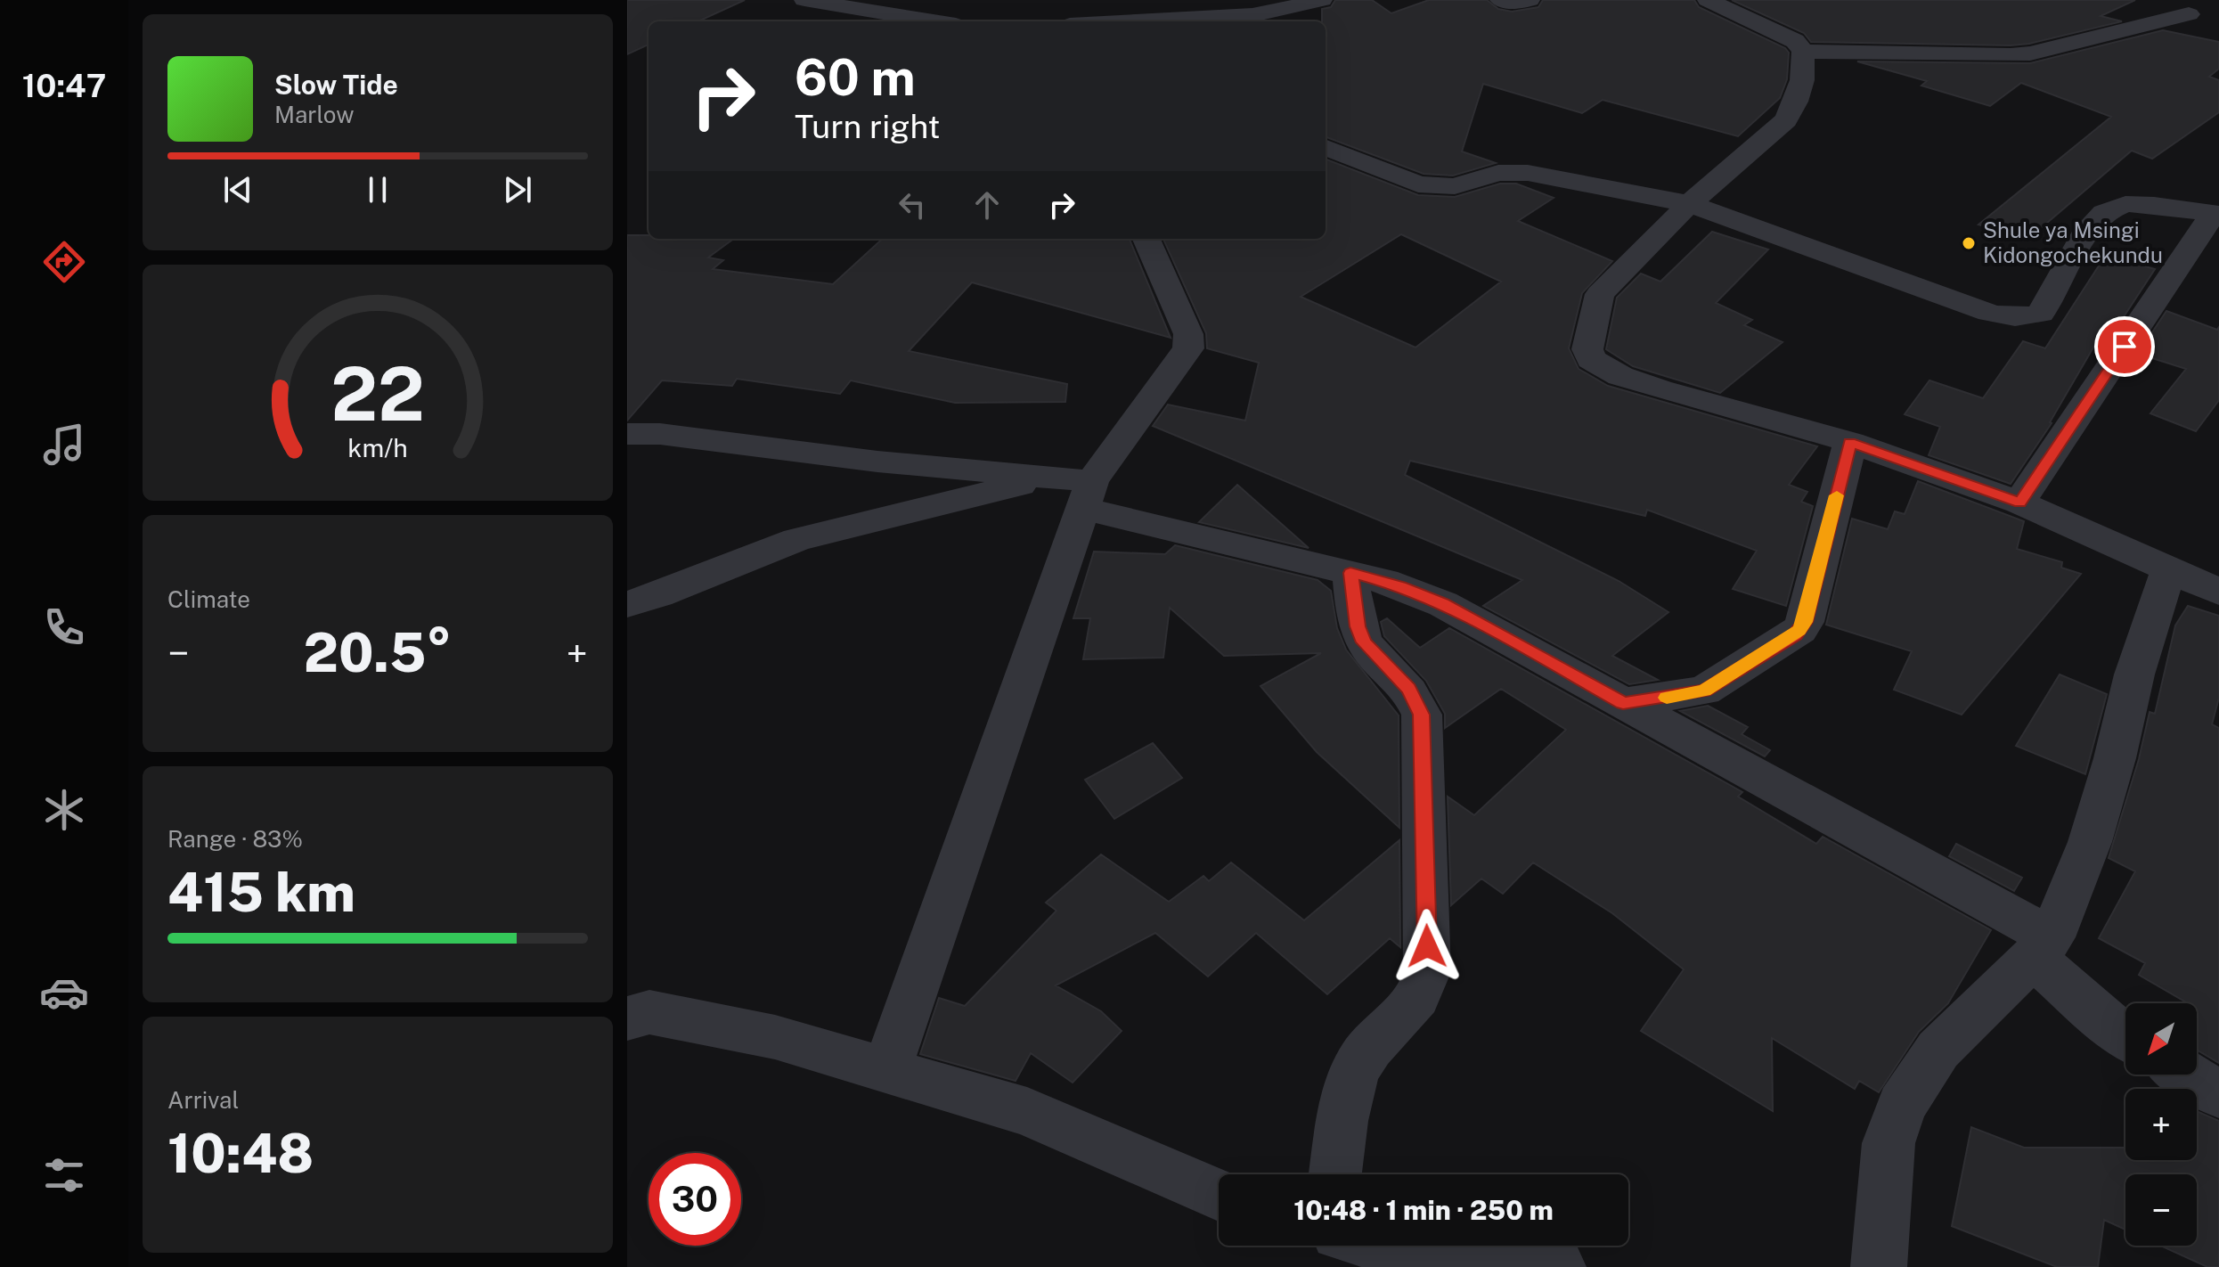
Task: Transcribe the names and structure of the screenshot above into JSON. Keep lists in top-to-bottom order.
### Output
{
  "places": ["Shule ya Msingi Kidongochekundu"],
  "north": "bottom left",
  "page": {
    "tabs": "10:47",
    "turn": ["60 m", "Turn right"],
    "song": ["Slow Tide", "Marlow"],
    "tile": [
      "Climate",
      ["Range · 83%", "415 km"],
      ["Arrival", "10:48"]
    ],
    "heat": ["−", "20.5°", "+"],
    "map_buttons": ["+", "−"],
    "limit": "30",
    "trip": "10:48 · 1 min · 250 m",
    "gauge": ["22", "km/h"]
  }
}
